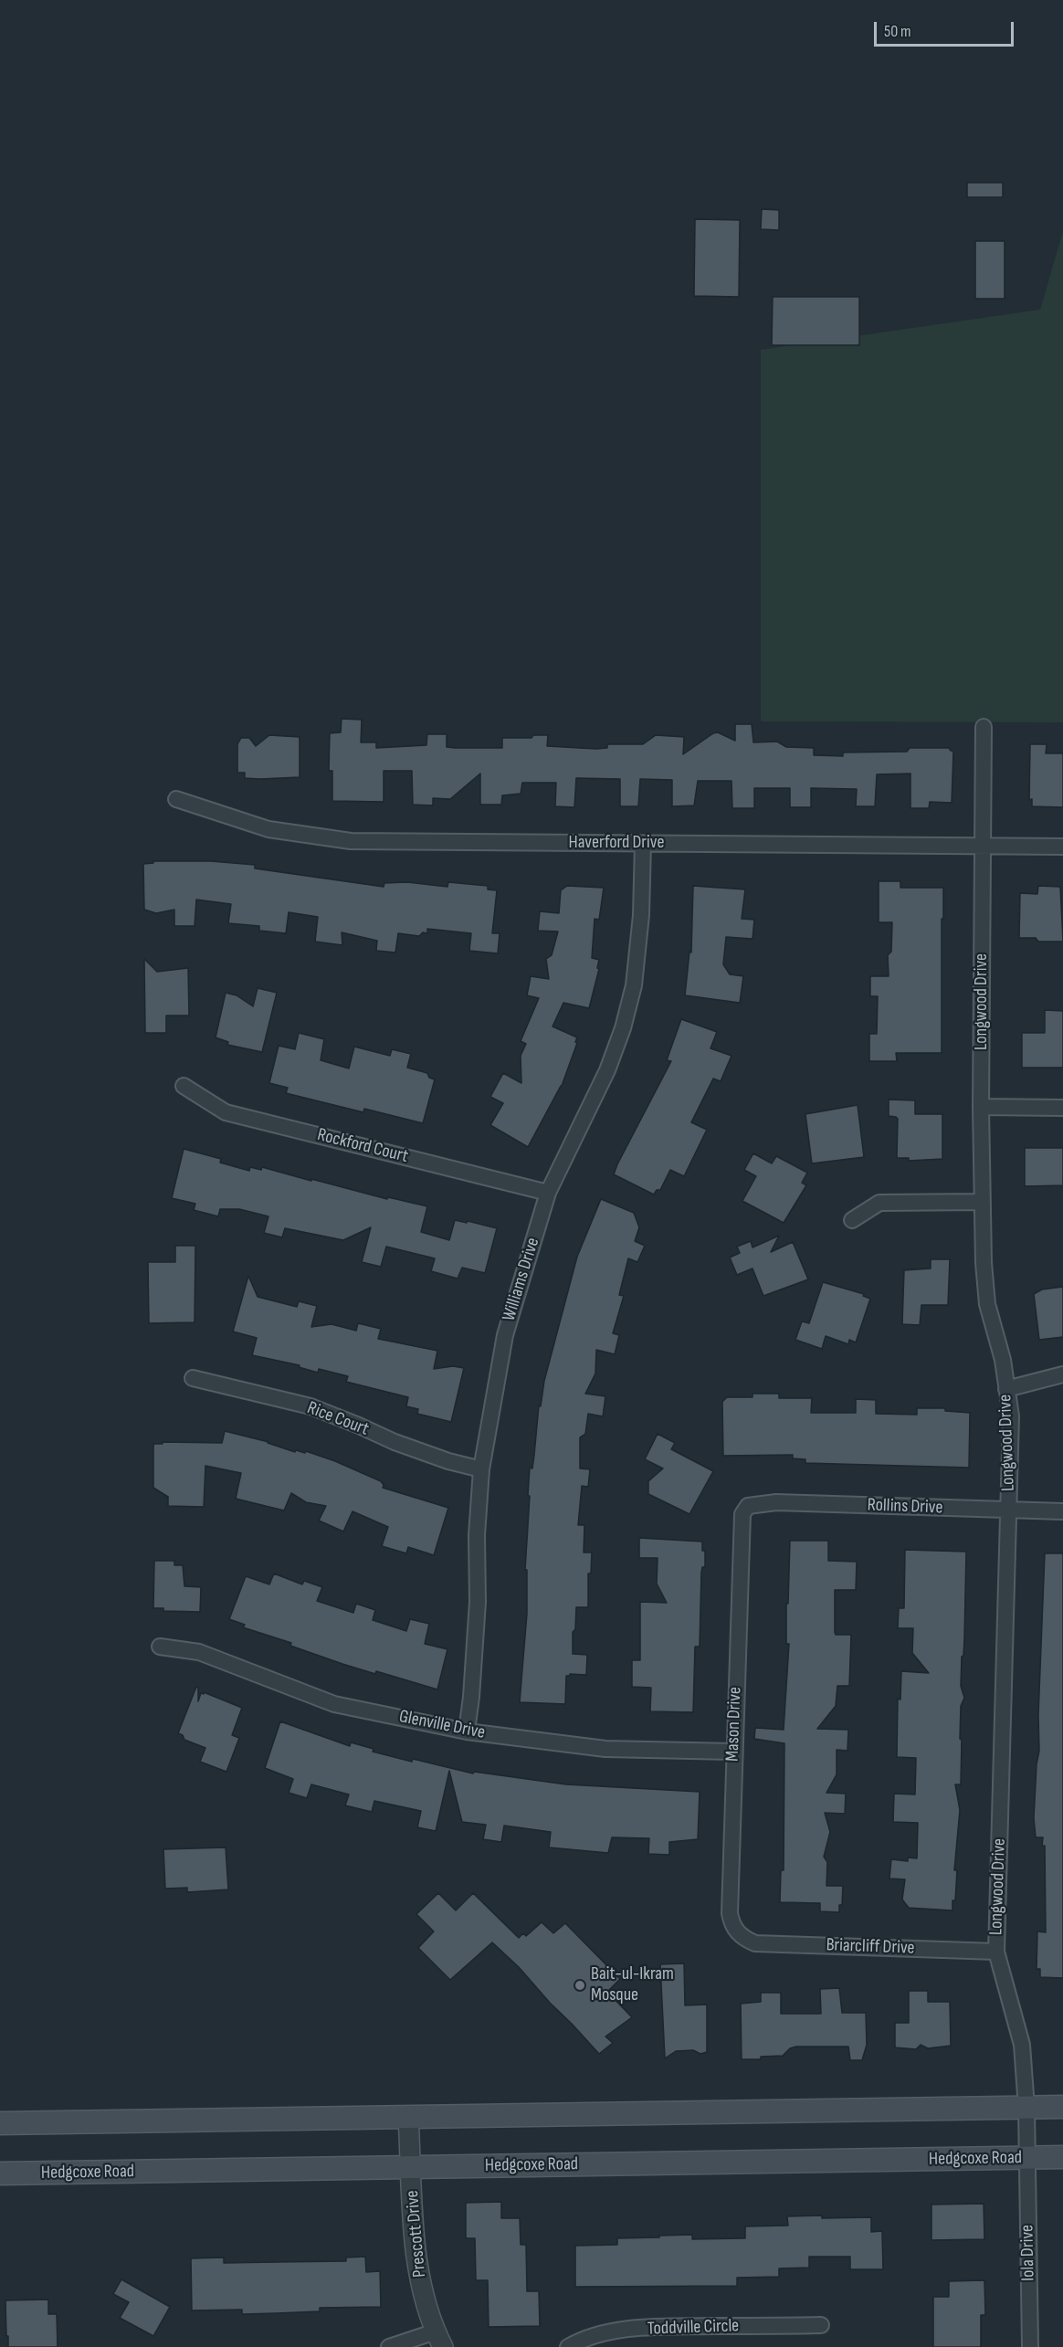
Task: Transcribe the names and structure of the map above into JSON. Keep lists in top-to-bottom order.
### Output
{
  "streets": {
    "main road": ["Hedgcoxe Road"],
    "street": [
      "Haverford Drive",
      "Longwood Drive",
      "Rockford Court",
      "Williams Drive",
      "Rice Court",
      "Rollins Drive",
      "Mason Drive",
      "Glenville Drive",
      "Briarcliff Drive",
      "Prescott Drive",
      "Iola Drive",
      "Toddville Circle"
    ]
  },
  "crossings": [
    ["Haverford Drive", "Longwood Drive"],
    ["Haverford Drive", "Williams Drive"],
    ["Longwood Drive", "Rollins Drive"],
    ["Longwood Drive", "Briarcliff Drive"],
    ["Longwood Drive", "Hedgcoxe Road"],
    ["Longwood Drive", "Iola Drive"],
    ["Rockford Court", "Williams Drive"],
    ["Williams Drive", "Rice Court"],
    ["Williams Drive", "Glenville Drive"],
    ["Rollins Drive", "Mason Drive"],
    ["Mason Drive", "Glenville Drive"],
    ["Mason Drive", "Briarcliff Drive"],
    ["Hedgcoxe Road", "Prescott Drive"],
    ["Hedgcoxe Road", "Iola Drive"]
  ],
  "places": ["Bait-ul-Ikram Mosque"],
  "scale_bar": "50 m"
}
